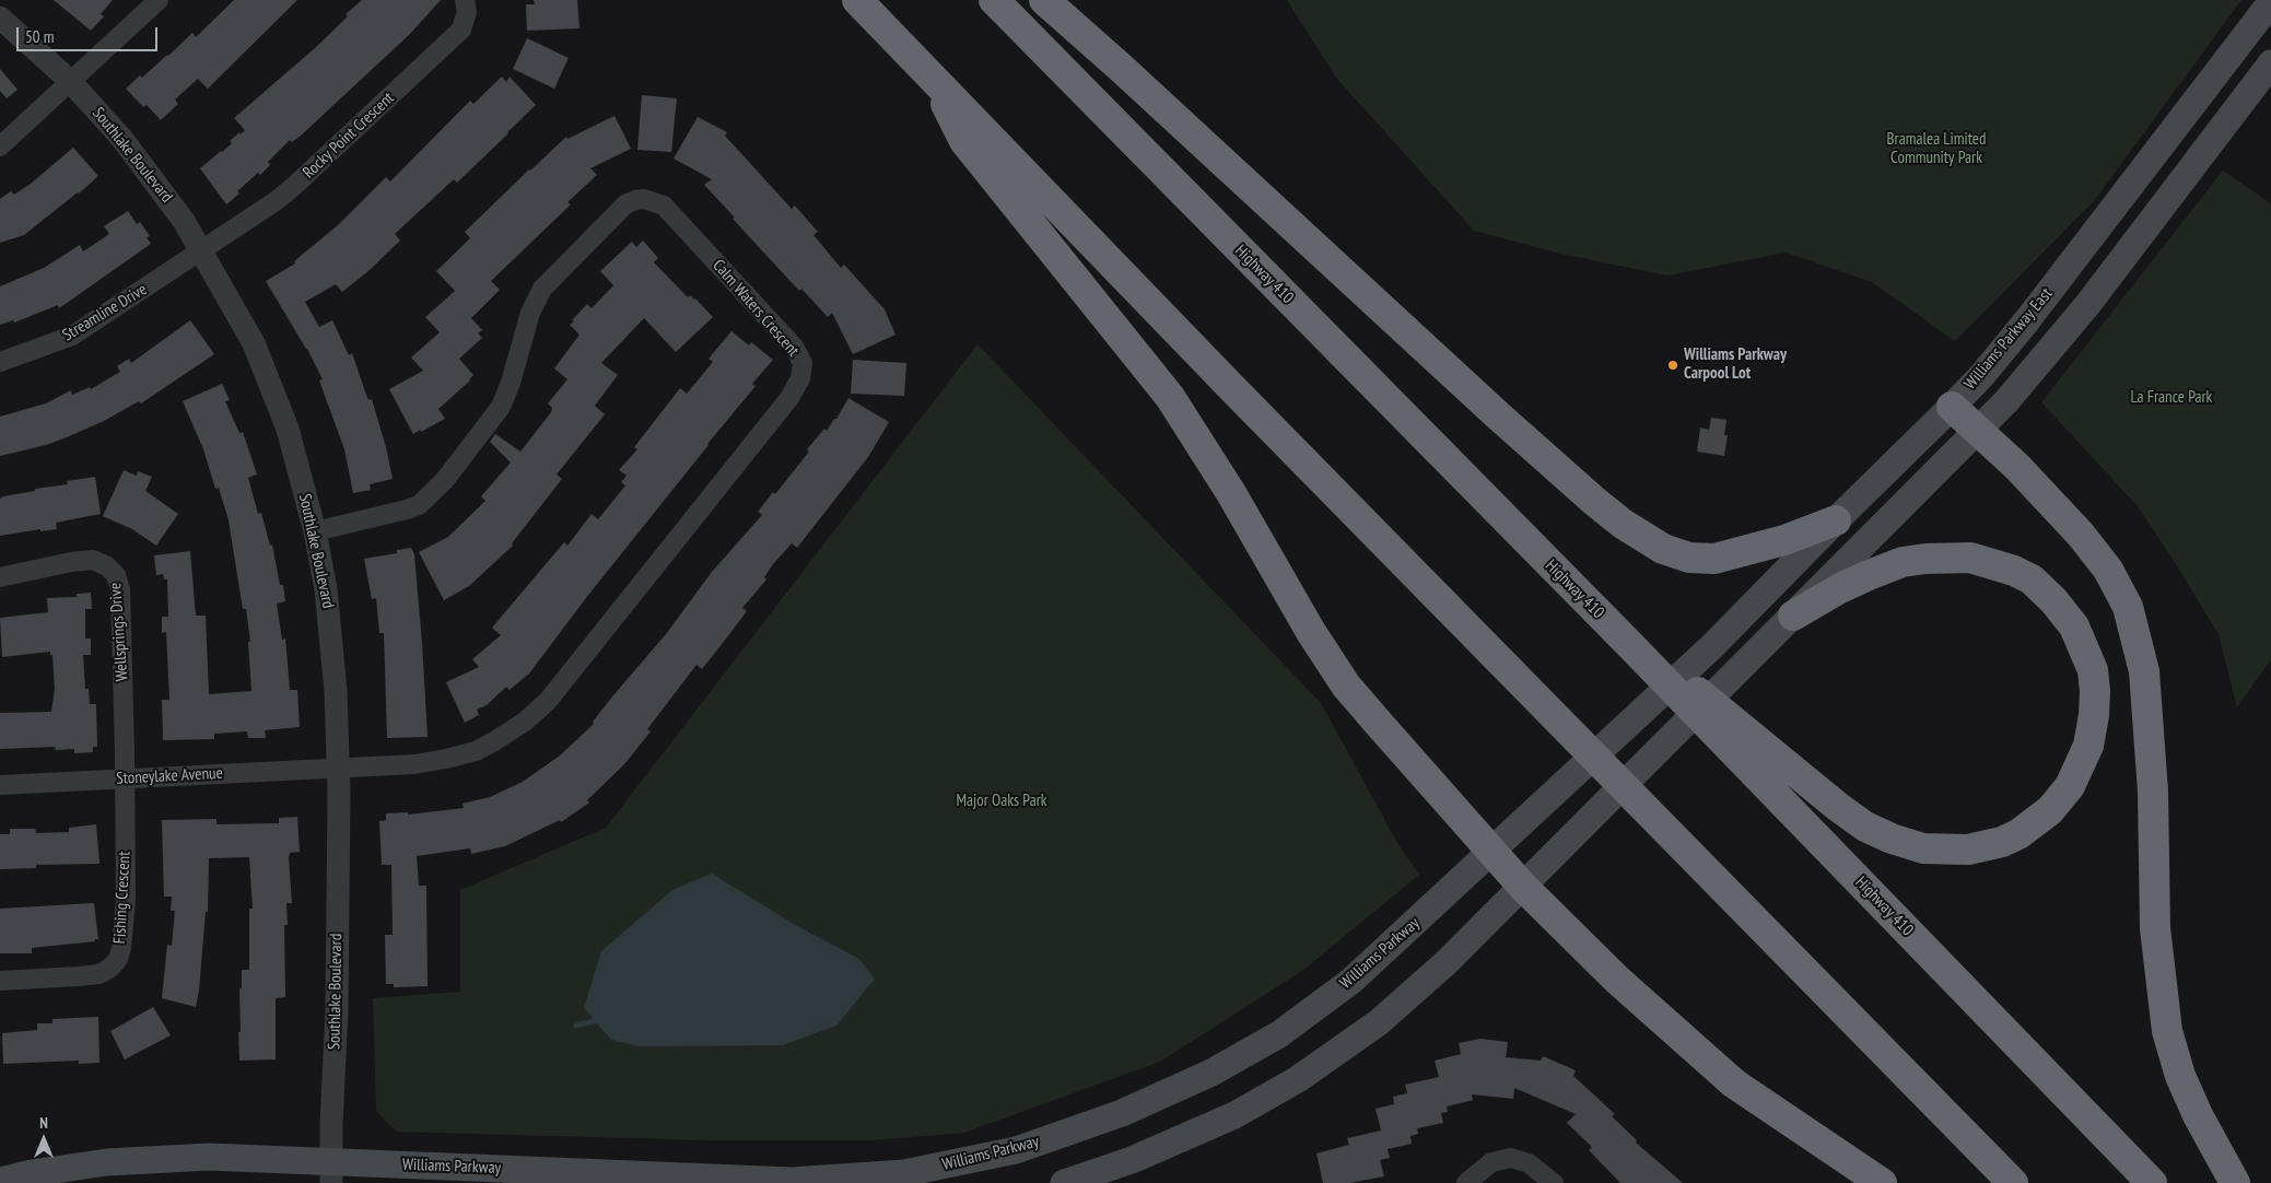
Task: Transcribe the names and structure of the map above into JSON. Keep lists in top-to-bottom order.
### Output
{
  "streets": {
    "highway": ["Highway 410"],
    "main road": ["Williams Parkway East", "Williams Parkway"],
    "street": [
      "Rocky Point Crescent",
      "Southlake Boulevard",
      "Calm Waters Crescent",
      "Streamline Drive",
      "Wellsprings Drive",
      "Stoneylake Avenue",
      "Fishing Crescent"
    ]
  },
  "crossings": [
    ["Rocky Point Crescent", "Southlake Boulevard"],
    ["Rocky Point Crescent", "Streamline Drive"],
    ["Southlake Boulevard", "Calm Waters Crescent"],
    ["Southlake Boulevard", "Streamline Drive"],
    ["Southlake Boulevard", "Stoneylake Avenue"],
    ["Southlake Boulevard", "Williams Parkway"],
    ["Calm Waters Crescent", "Stoneylake Avenue"],
    ["Williams Parkway East", "Williams Parkway"],
    ["Wellsprings Drive", "Stoneylake Avenue"],
    ["Wellsprings Drive", "Fishing Crescent"],
    ["Stoneylake Avenue", "Fishing Crescent"]
  ],
  "parks": ["Bramalea Limited Community Park", "La France Park", "Major Oaks Park"],
  "places": ["Williams Parkway Carpool Lot"],
  "scale_bar": "50 m",
  "north": "top"
}
